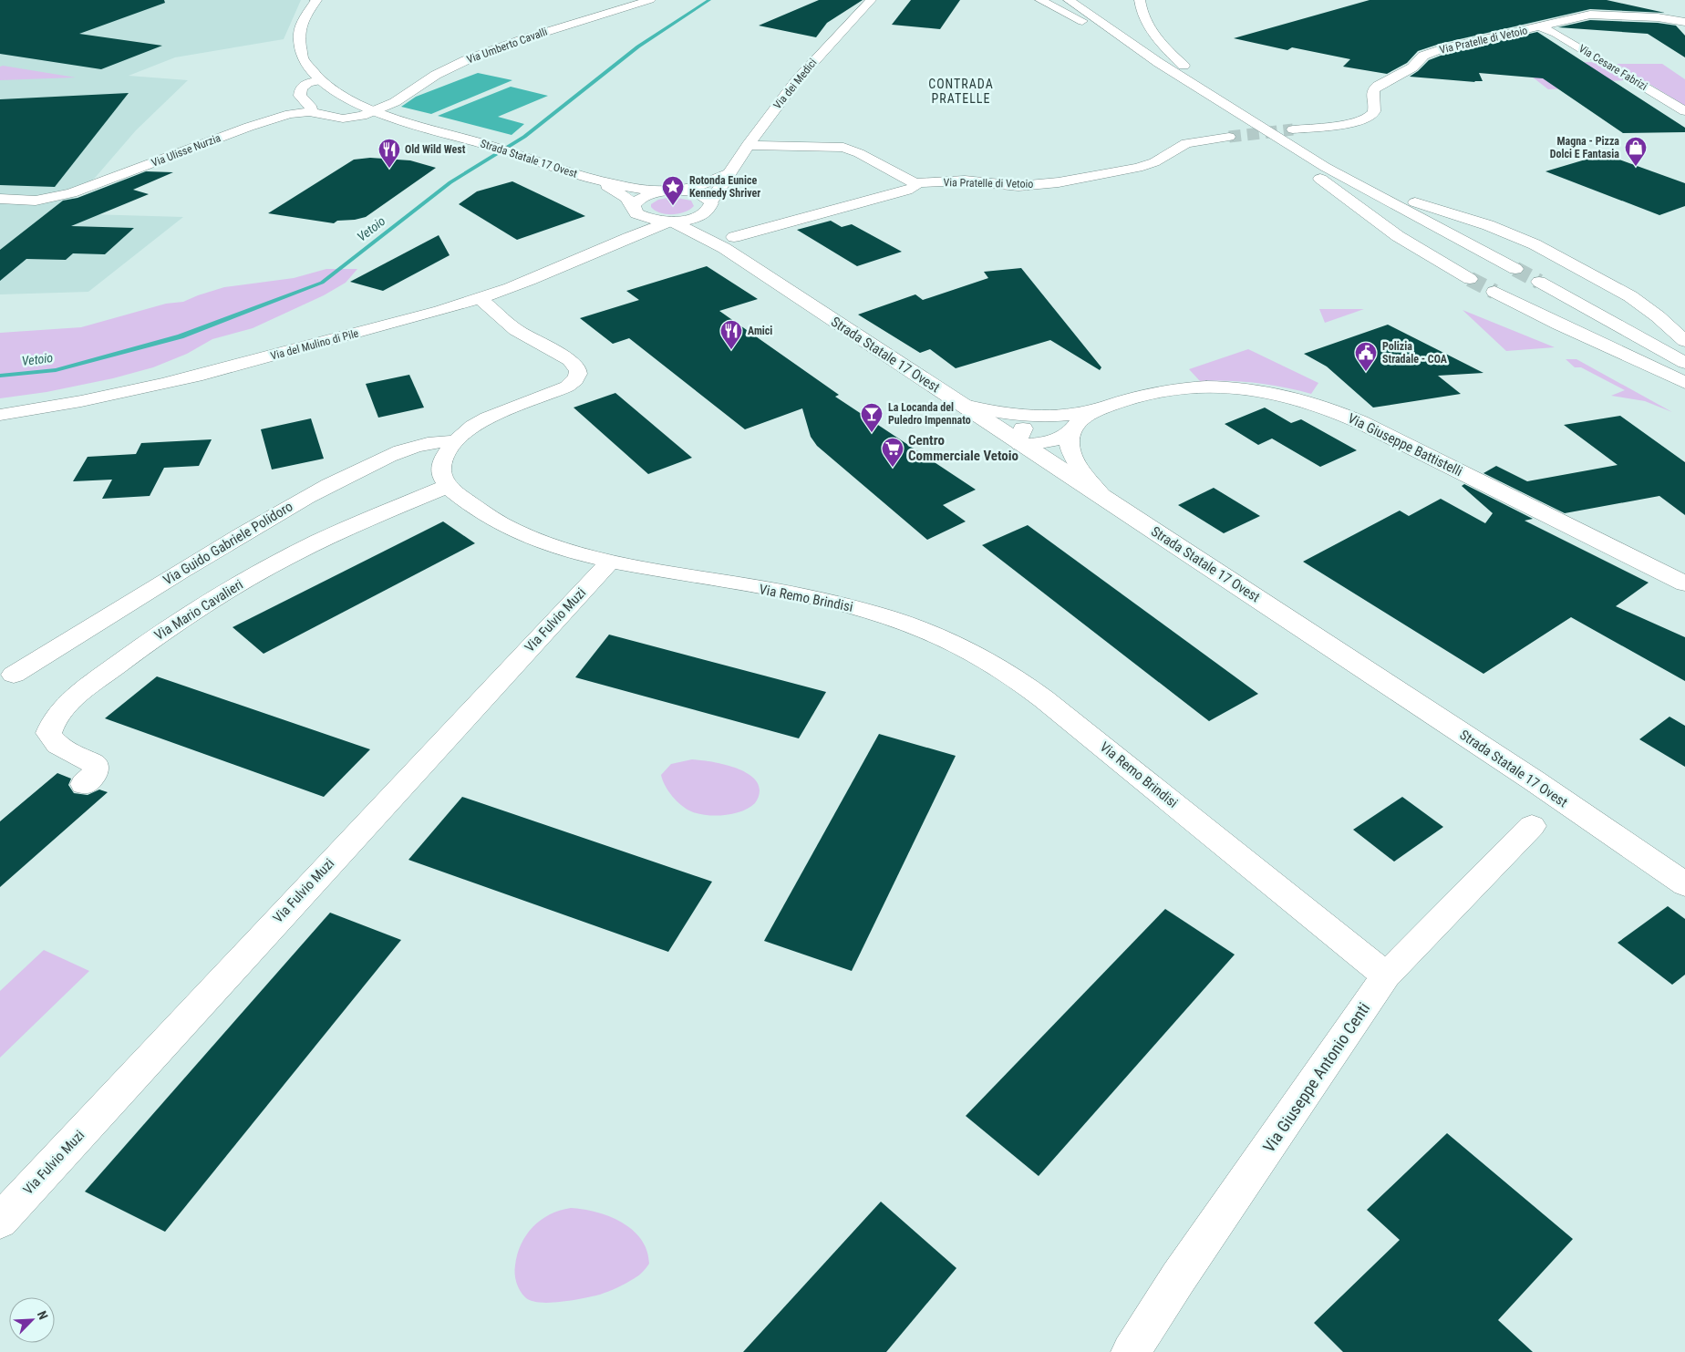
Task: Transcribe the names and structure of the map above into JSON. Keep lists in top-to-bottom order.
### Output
{
  "streets": {
    "main road": [
      "Via Pratelle di Vetoio",
      "Via Umberto Cavalli",
      "Via Cesare Fabrizi",
      "Via dei Medici",
      "Via Ulisse Nurzia",
      "Strada Statale 17 Ovest",
      "Via del Mulino di Pile",
      "Via Giuseppe Battistelli",
      "Via Guido Gabriele Polidoro",
      "Via Remo Brindisi",
      "Via Mario Cavalieri",
      "Via Fulvio Muzi",
      "Via Giuseppe Antonio Centi"
    ]
  },
  "crossings": [
    ["Via Pratelle di Vetoio", "Via Cesare Fabrizi"],
    ["Via Pratelle di Vetoio", "Via dei Medici"],
    ["Via Umberto Cavalli", "Via Ulisse Nurzia"],
    ["Via Umberto Cavalli", "Strada Statale 17 Ovest"],
    ["Via dei Medici", "Strada Statale 17 Ovest"],
    ["Via Ulisse Nurzia", "Strada Statale 17 Ovest"],
    ["Strada Statale 17 Ovest", "Via del Mulino di Pile"],
    ["Strada Statale 17 Ovest", "Via Giuseppe Battistelli"],
    ["Via Remo Brindisi", "Via Mario Cavalieri"],
    ["Via Remo Brindisi", "Via Fulvio Muzi"],
    ["Via Remo Brindisi", "Via Giuseppe Antonio Centi"]
  ],
  "districts": ["CONTRADA PRATELLE"],
  "water": ["Vetoio"],
  "places": {
    "shop": ["Magna - Pizza Dolci E Fantasia"],
    "restaurant": ["Old Wild West", "Amici"],
    "place": ["Rotonda Eunice Kennedy Shriver"],
    "public building": ["Polizia Stradale - COA"],
    "bar": ["La Locanda del Puledro Impennato"],
    "supermarket": ["Centro Commerciale Vetoio"]
  },
  "north": "top right"
}
